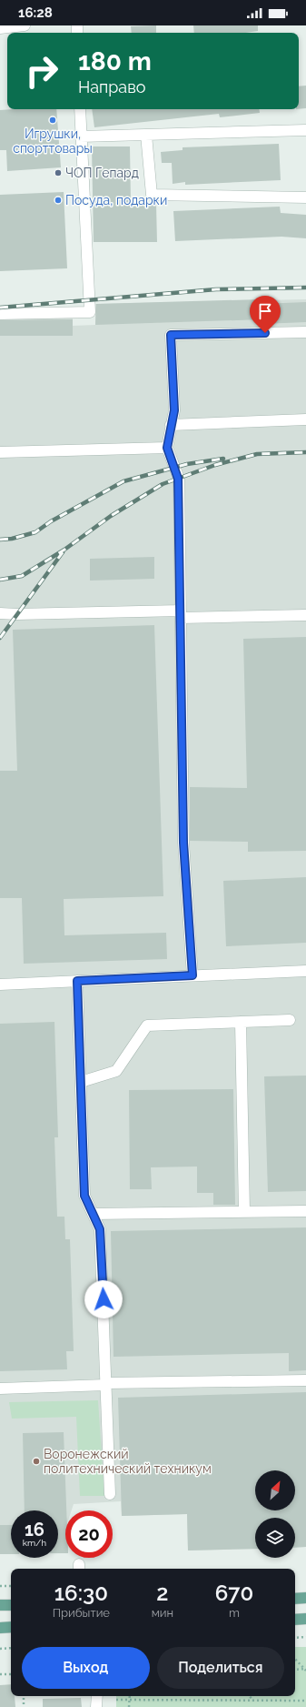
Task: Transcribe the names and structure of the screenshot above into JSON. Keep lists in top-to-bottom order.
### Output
{
  "places": [
    "Игрушки, спорттовары",
    "ЧОП Гепард",
    "Посуда, подарки",
    "Воронежский политехнический техникум"
  ],
  "north": "top right",
  "page": {
    "status": "16:28",
    "turn": ["180 m", "Направо"],
    "speed": "16 km/h",
    "limit": "20",
    "eta": [
      "16:30",
      "Прибытие",
      "2",
      "мин",
      "670",
      "m"
    ],
    "buttons": ["Выход", "Поделиться"]
  }
}
